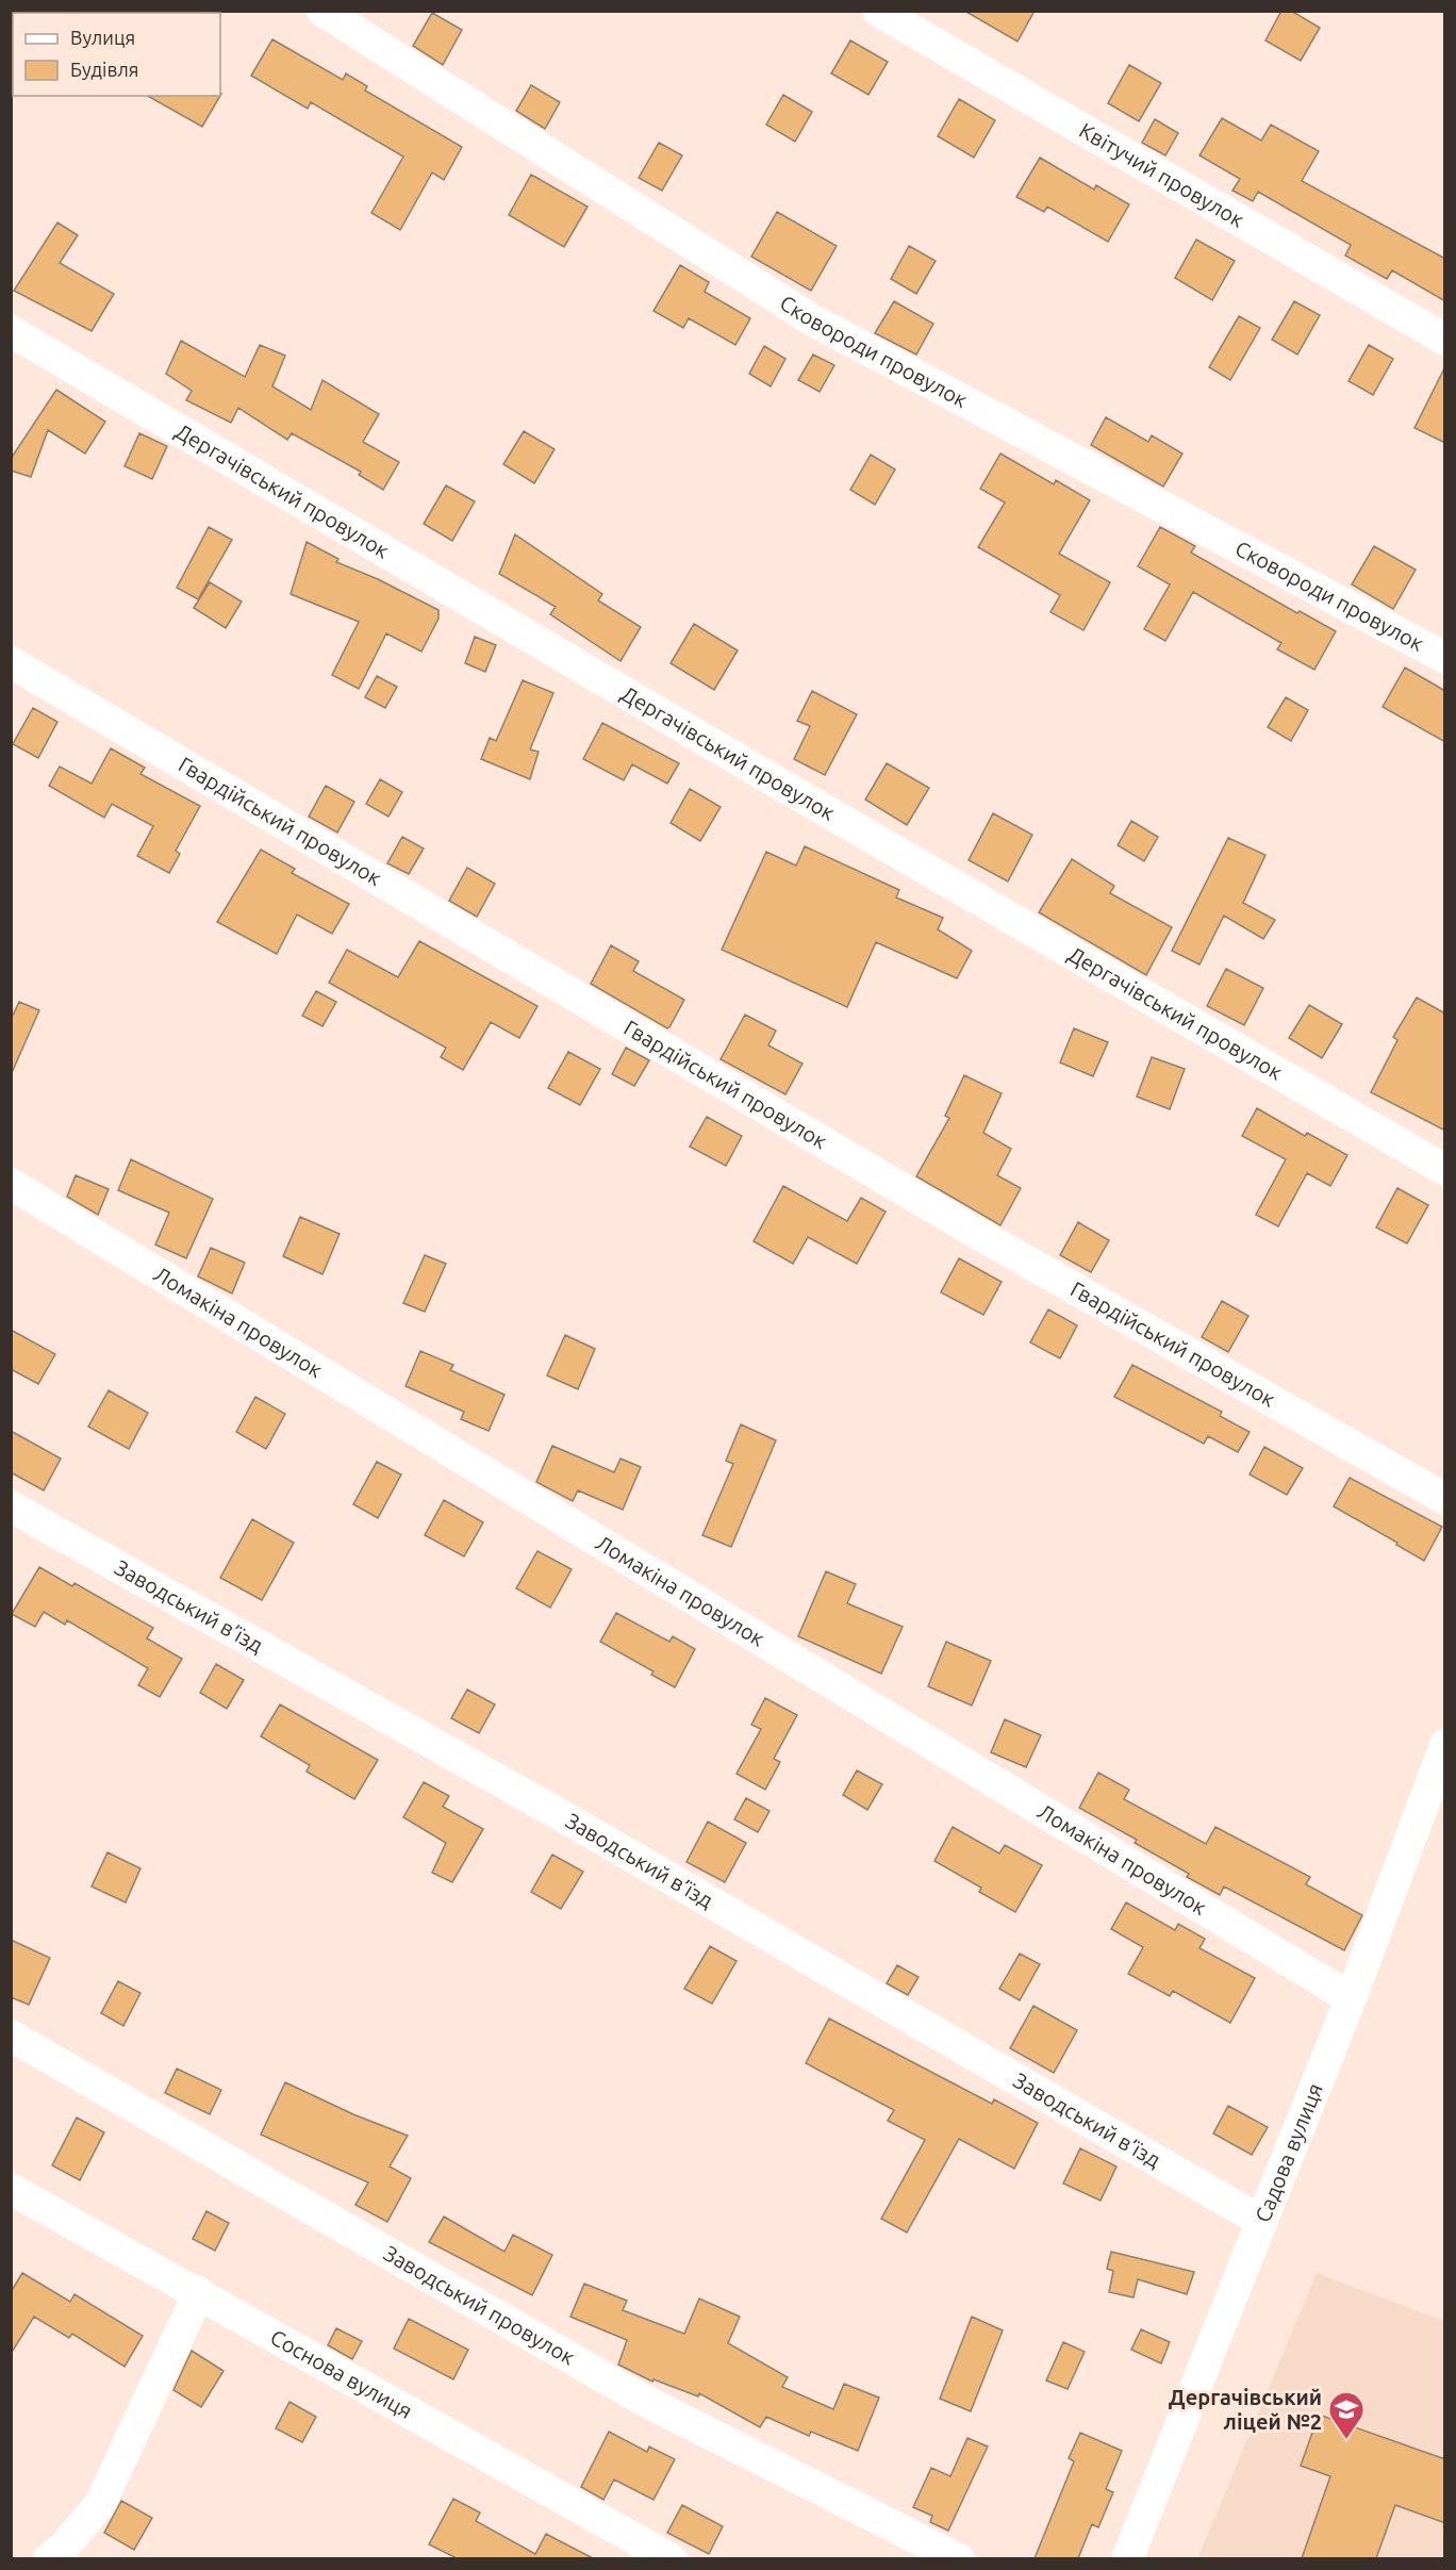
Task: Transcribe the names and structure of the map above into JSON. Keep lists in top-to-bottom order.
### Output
{
  "streets": {
    "street": [
      "Квітучий провулок",
      "Сковороди провулок",
      "Дергачівський провулок",
      "Гвардійський провулок",
      "Ломакіна провулок",
      "Заводський в’їзд",
      "Садова вулиця",
      "Заводський провулок",
      "Соснова вулиця"
    ]
  },
  "crossings": [
    ["Ломакіна провулок", "Садова вулиця"],
    ["Заводський в’їзд", "Садова вулиця"]
  ],
  "places": {
    "school or university": ["Дергачівський ліцей №2"]
  },
  "legend": ["Вулиця", "Будівля"]
}
